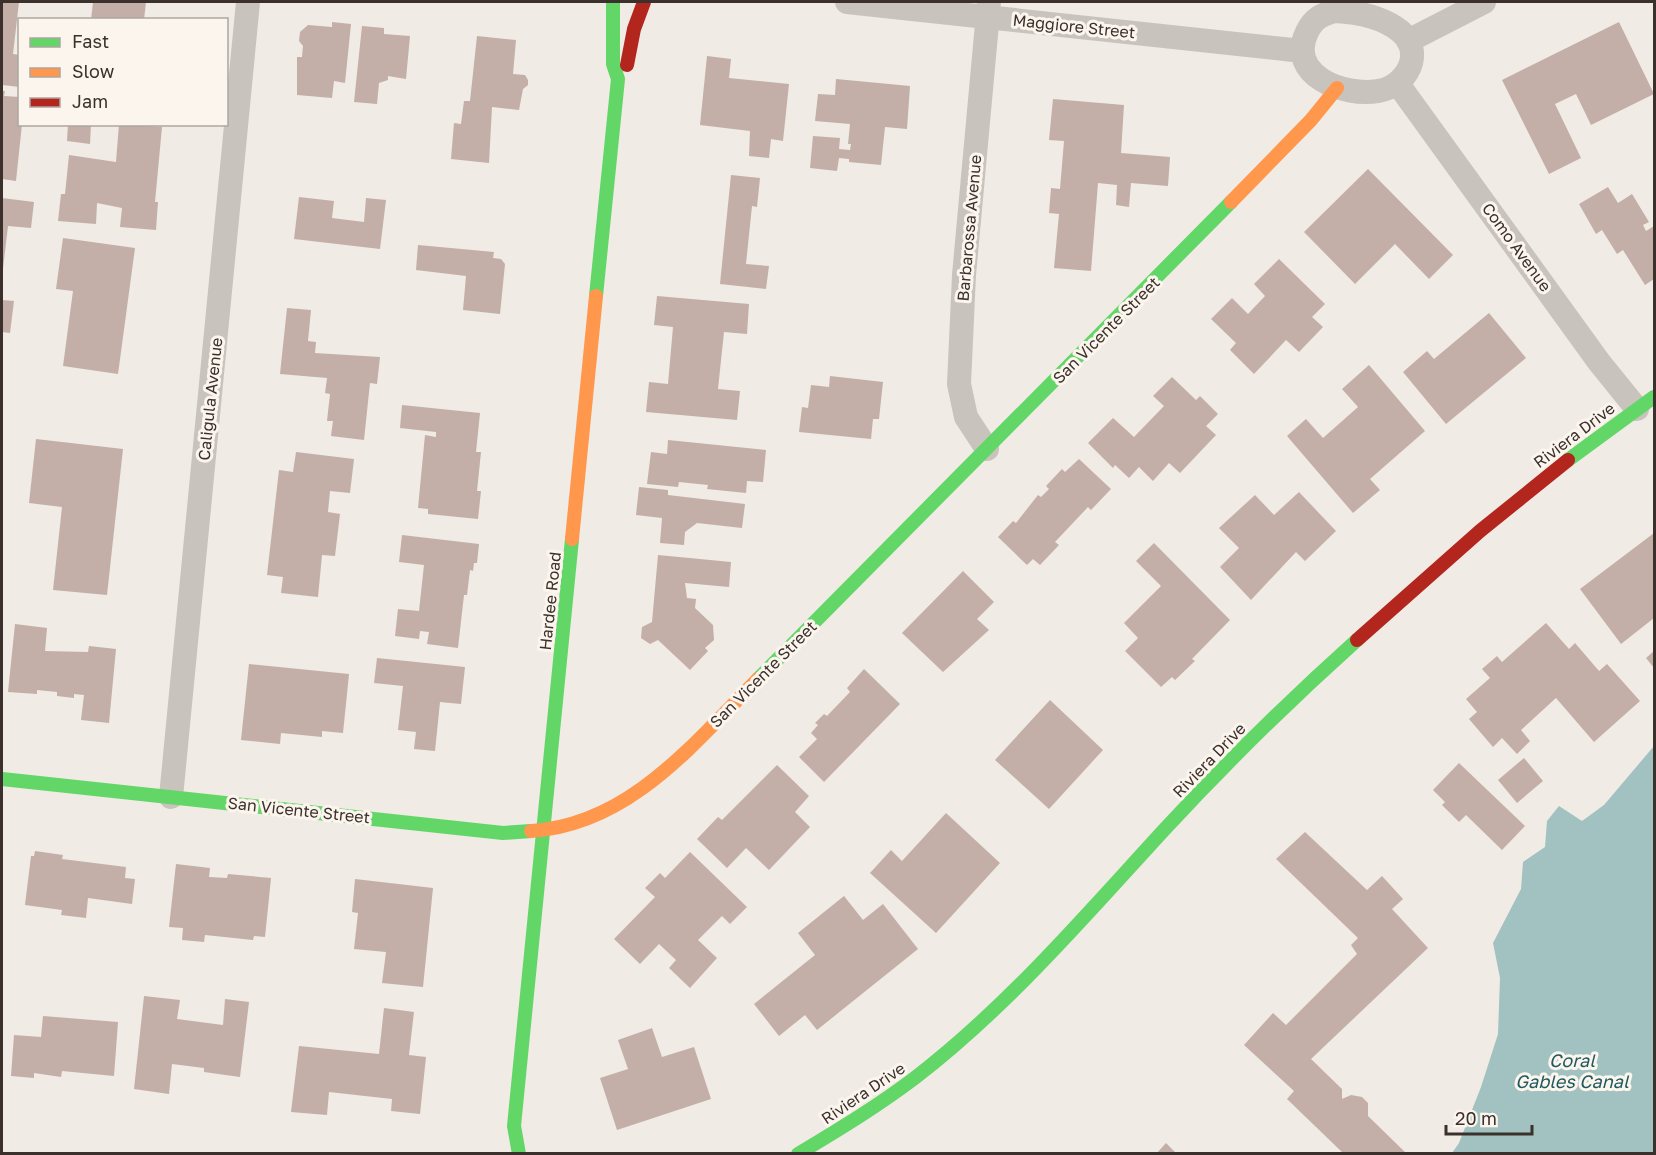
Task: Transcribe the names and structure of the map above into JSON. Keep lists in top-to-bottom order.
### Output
{
  "streets": {
    "street": [
      "Maggiore Street",
      "Barbarossa Avenue",
      "Como Avenue",
      "San Vicente Street",
      "Caligula Avenue",
      "Riviera Drive",
      "Hardee Road"
    ]
  },
  "crossings": [
    ["Maggiore Street", "Barbarossa Avenue"],
    ["Maggiore Street", "Como Avenue"],
    ["Maggiore Street", "San Vicente Street"],
    ["Barbarossa Avenue", "San Vicente Street"],
    ["Como Avenue", "San Vicente Street"],
    ["Como Avenue", "Riviera Drive"],
    ["San Vicente Street", "Caligula Avenue"],
    ["San Vicente Street", "Hardee Road"]
  ],
  "water": ["Coral Gables Canal"],
  "legend": ["Fast", "Slow", "Jam"],
  "scale_bar": "20 m"
}
